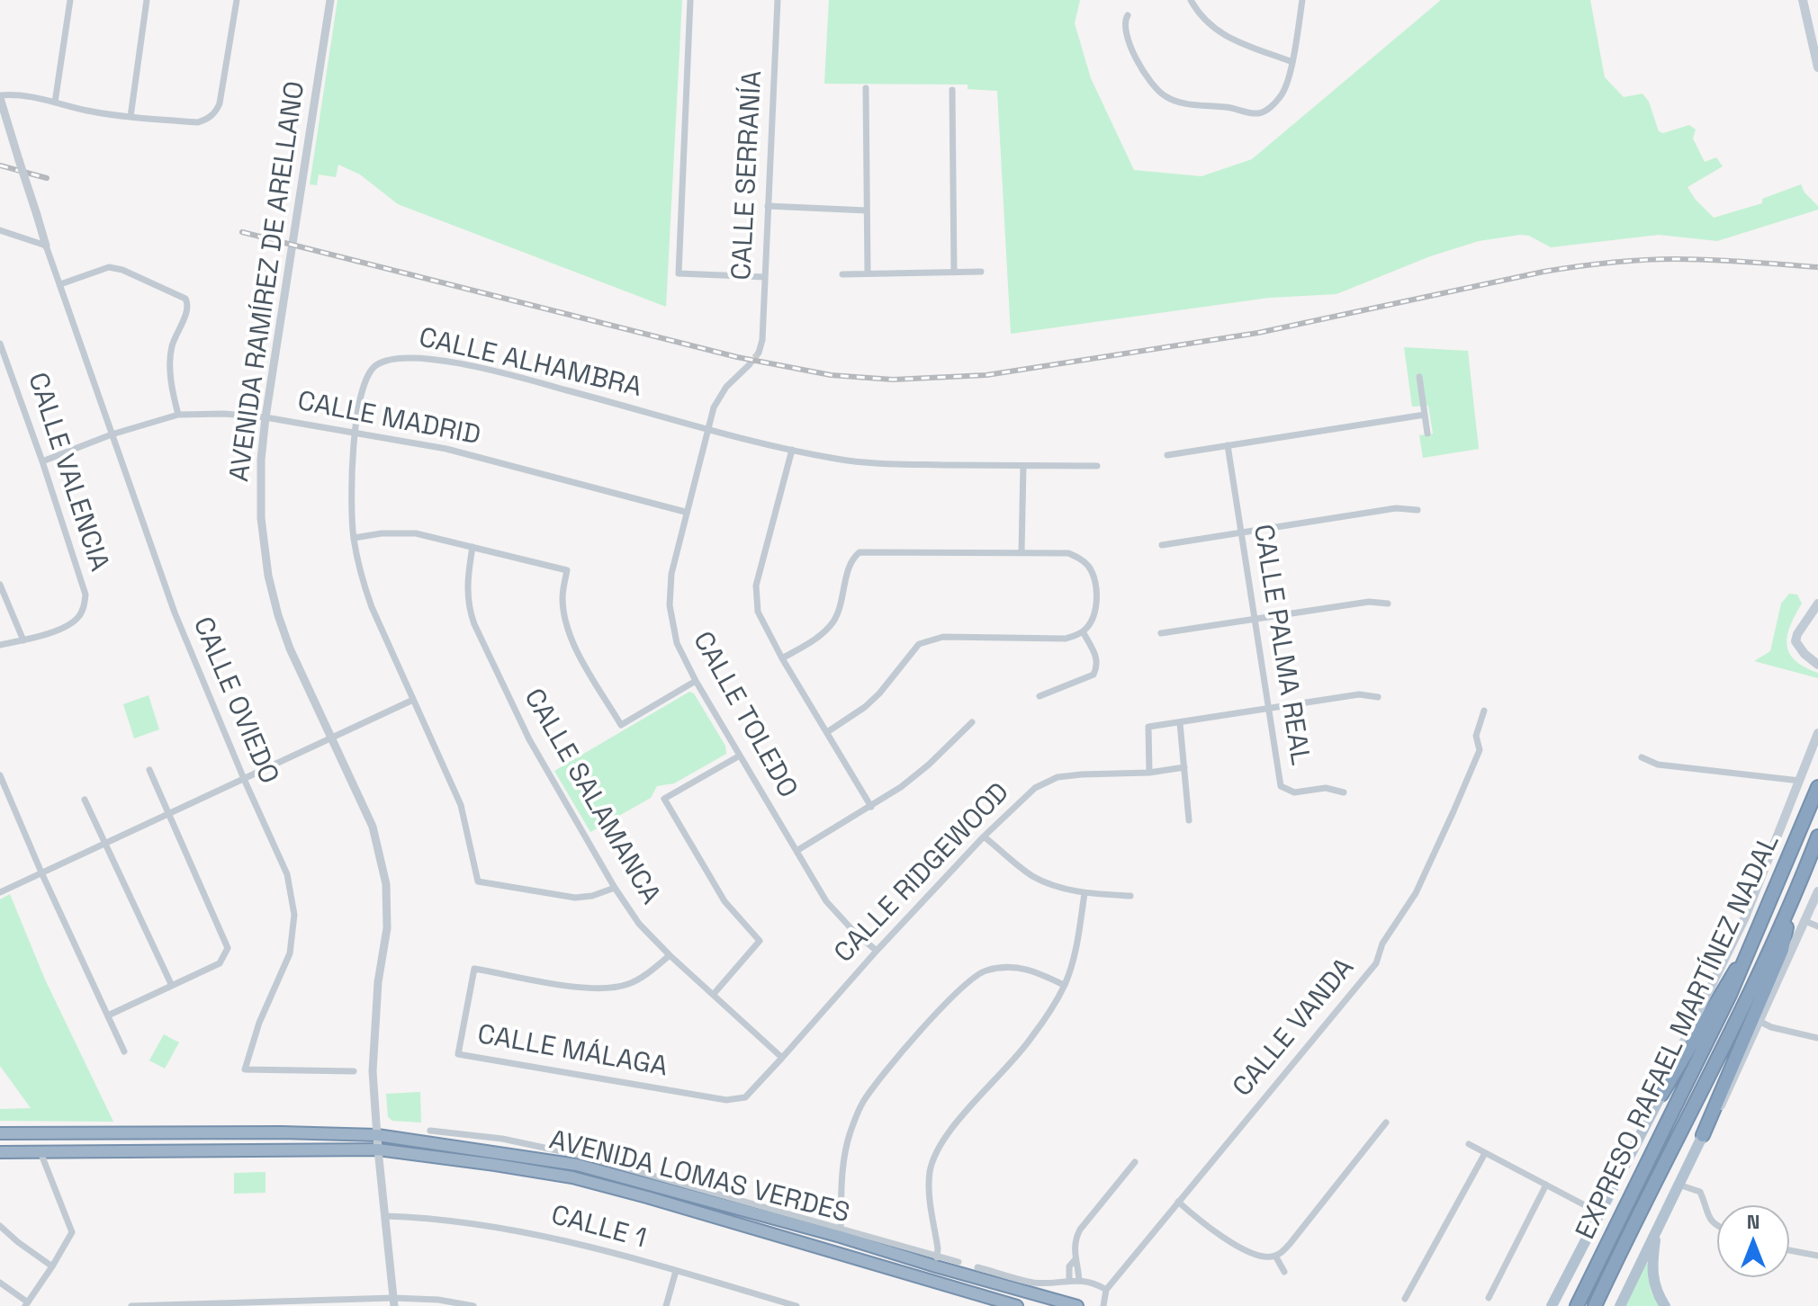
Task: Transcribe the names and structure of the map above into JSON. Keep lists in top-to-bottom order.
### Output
{
  "streets": {
    "highway": ["EXPRESO RAFAEL MARTÍNEZ NADAL", "AVENIDA LOMAS VERDES"],
    "street": [
      "CALLE SERRANÍA",
      "AVENIDA RAMÍREZ DE ARELLANO",
      "CALLE ALHAMBRA",
      "CALLE MADRID",
      "CALLE VALENCIA",
      "CALLE PALMA REAL",
      "CALLE OVIEDO",
      "CALLE TOLEDO",
      "CALLE SALAMANCA",
      "CALLE RIDGEWOOD",
      "CALLE VANDA",
      "CALLE MÁLAGA",
      "CALLE 1"
    ]
  },
  "crossings": [
    ["AVENIDA RAMÍREZ DE ARELLANO", "CALLE MADRID"],
    ["AVENIDA RAMÍREZ DE ARELLANO", "AVENIDA LOMAS VERDES"],
    ["AVENIDA RAMÍREZ DE ARELLANO", "CALLE 1"],
    ["CALLE ALHAMBRA", "CALLE MADRID"],
    ["CALLE ALHAMBRA", "CALLE TOLEDO"],
    ["CALLE ALHAMBRA", "CALLE SALAMANCA"],
    ["CALLE MADRID", "CALLE VALENCIA"],
    ["CALLE MADRID", "CALLE OVIEDO"],
    ["CALLE MADRID", "CALLE TOLEDO"],
    ["CALLE TOLEDO", "CALLE RIDGEWOOD"],
    ["CALLE SALAMANCA", "CALLE RIDGEWOOD"],
    ["CALLE SALAMANCA", "CALLE MÁLAGA"],
    ["CALLE RIDGEWOOD", "CALLE MÁLAGA"]
  ],
  "north": "top"
}
